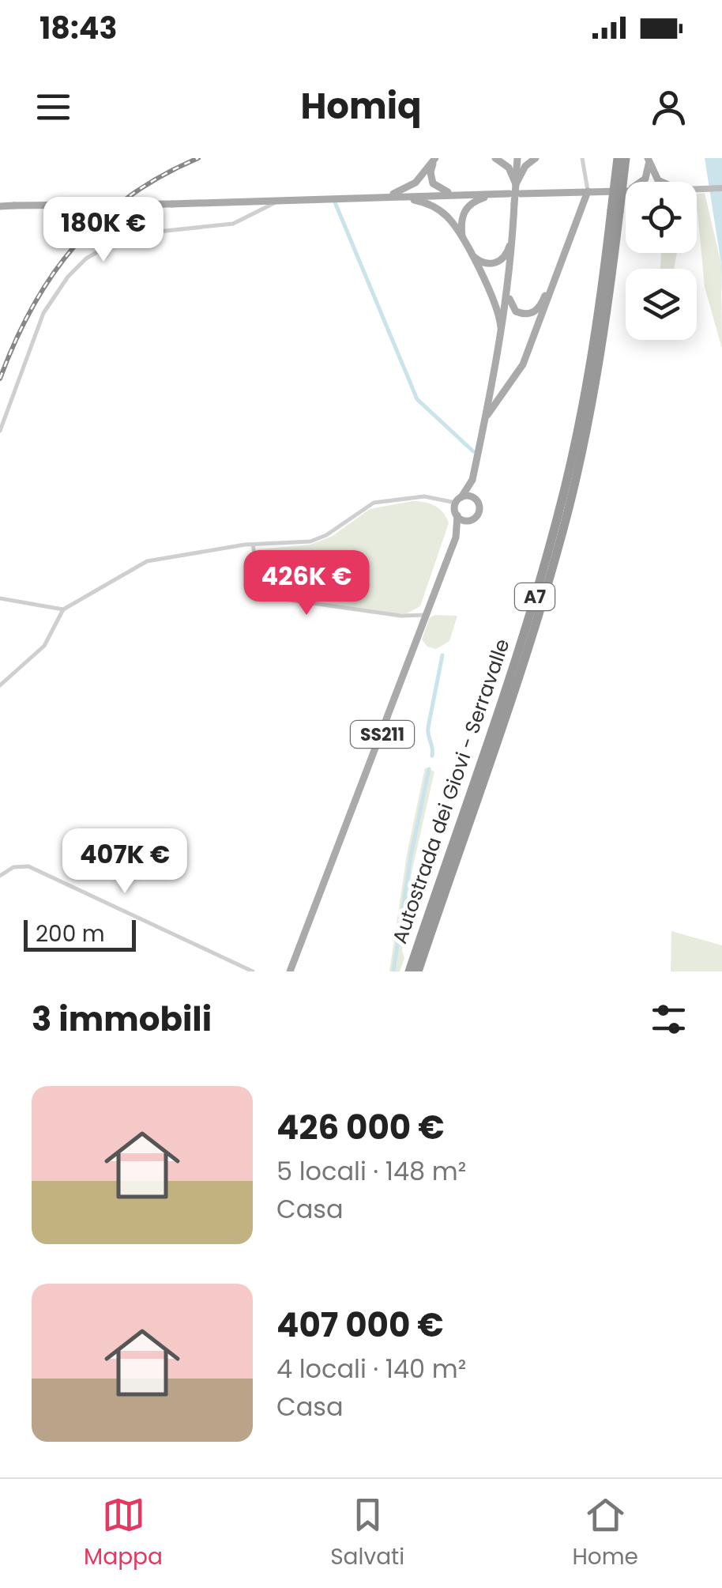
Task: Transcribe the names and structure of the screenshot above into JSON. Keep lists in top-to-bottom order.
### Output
{
  "streets": {
    "highway": ["A7", "Autostrada dei Giovi - Serravalle"],
    "main road": ["SS211"]
  },
  "scale_bar": "200 m",
  "page": {
    "status": "18:43",
    "header": "Homiq",
    "price": ["180K €", "426K €", "407K €"],
    "scale": "200 m",
    "heading": "3 immobili",
    "list": [
      {
        "name": "426 000 €",
        "note": "5 locali · 148 m² · Casa"
      },
      {
        "name": "407 000 €",
        "note": "4 locali · 140 m² · Casa"
      }
    ],
    "tabs": ["Mappa", "Salvati", "Home"]
  }
}
